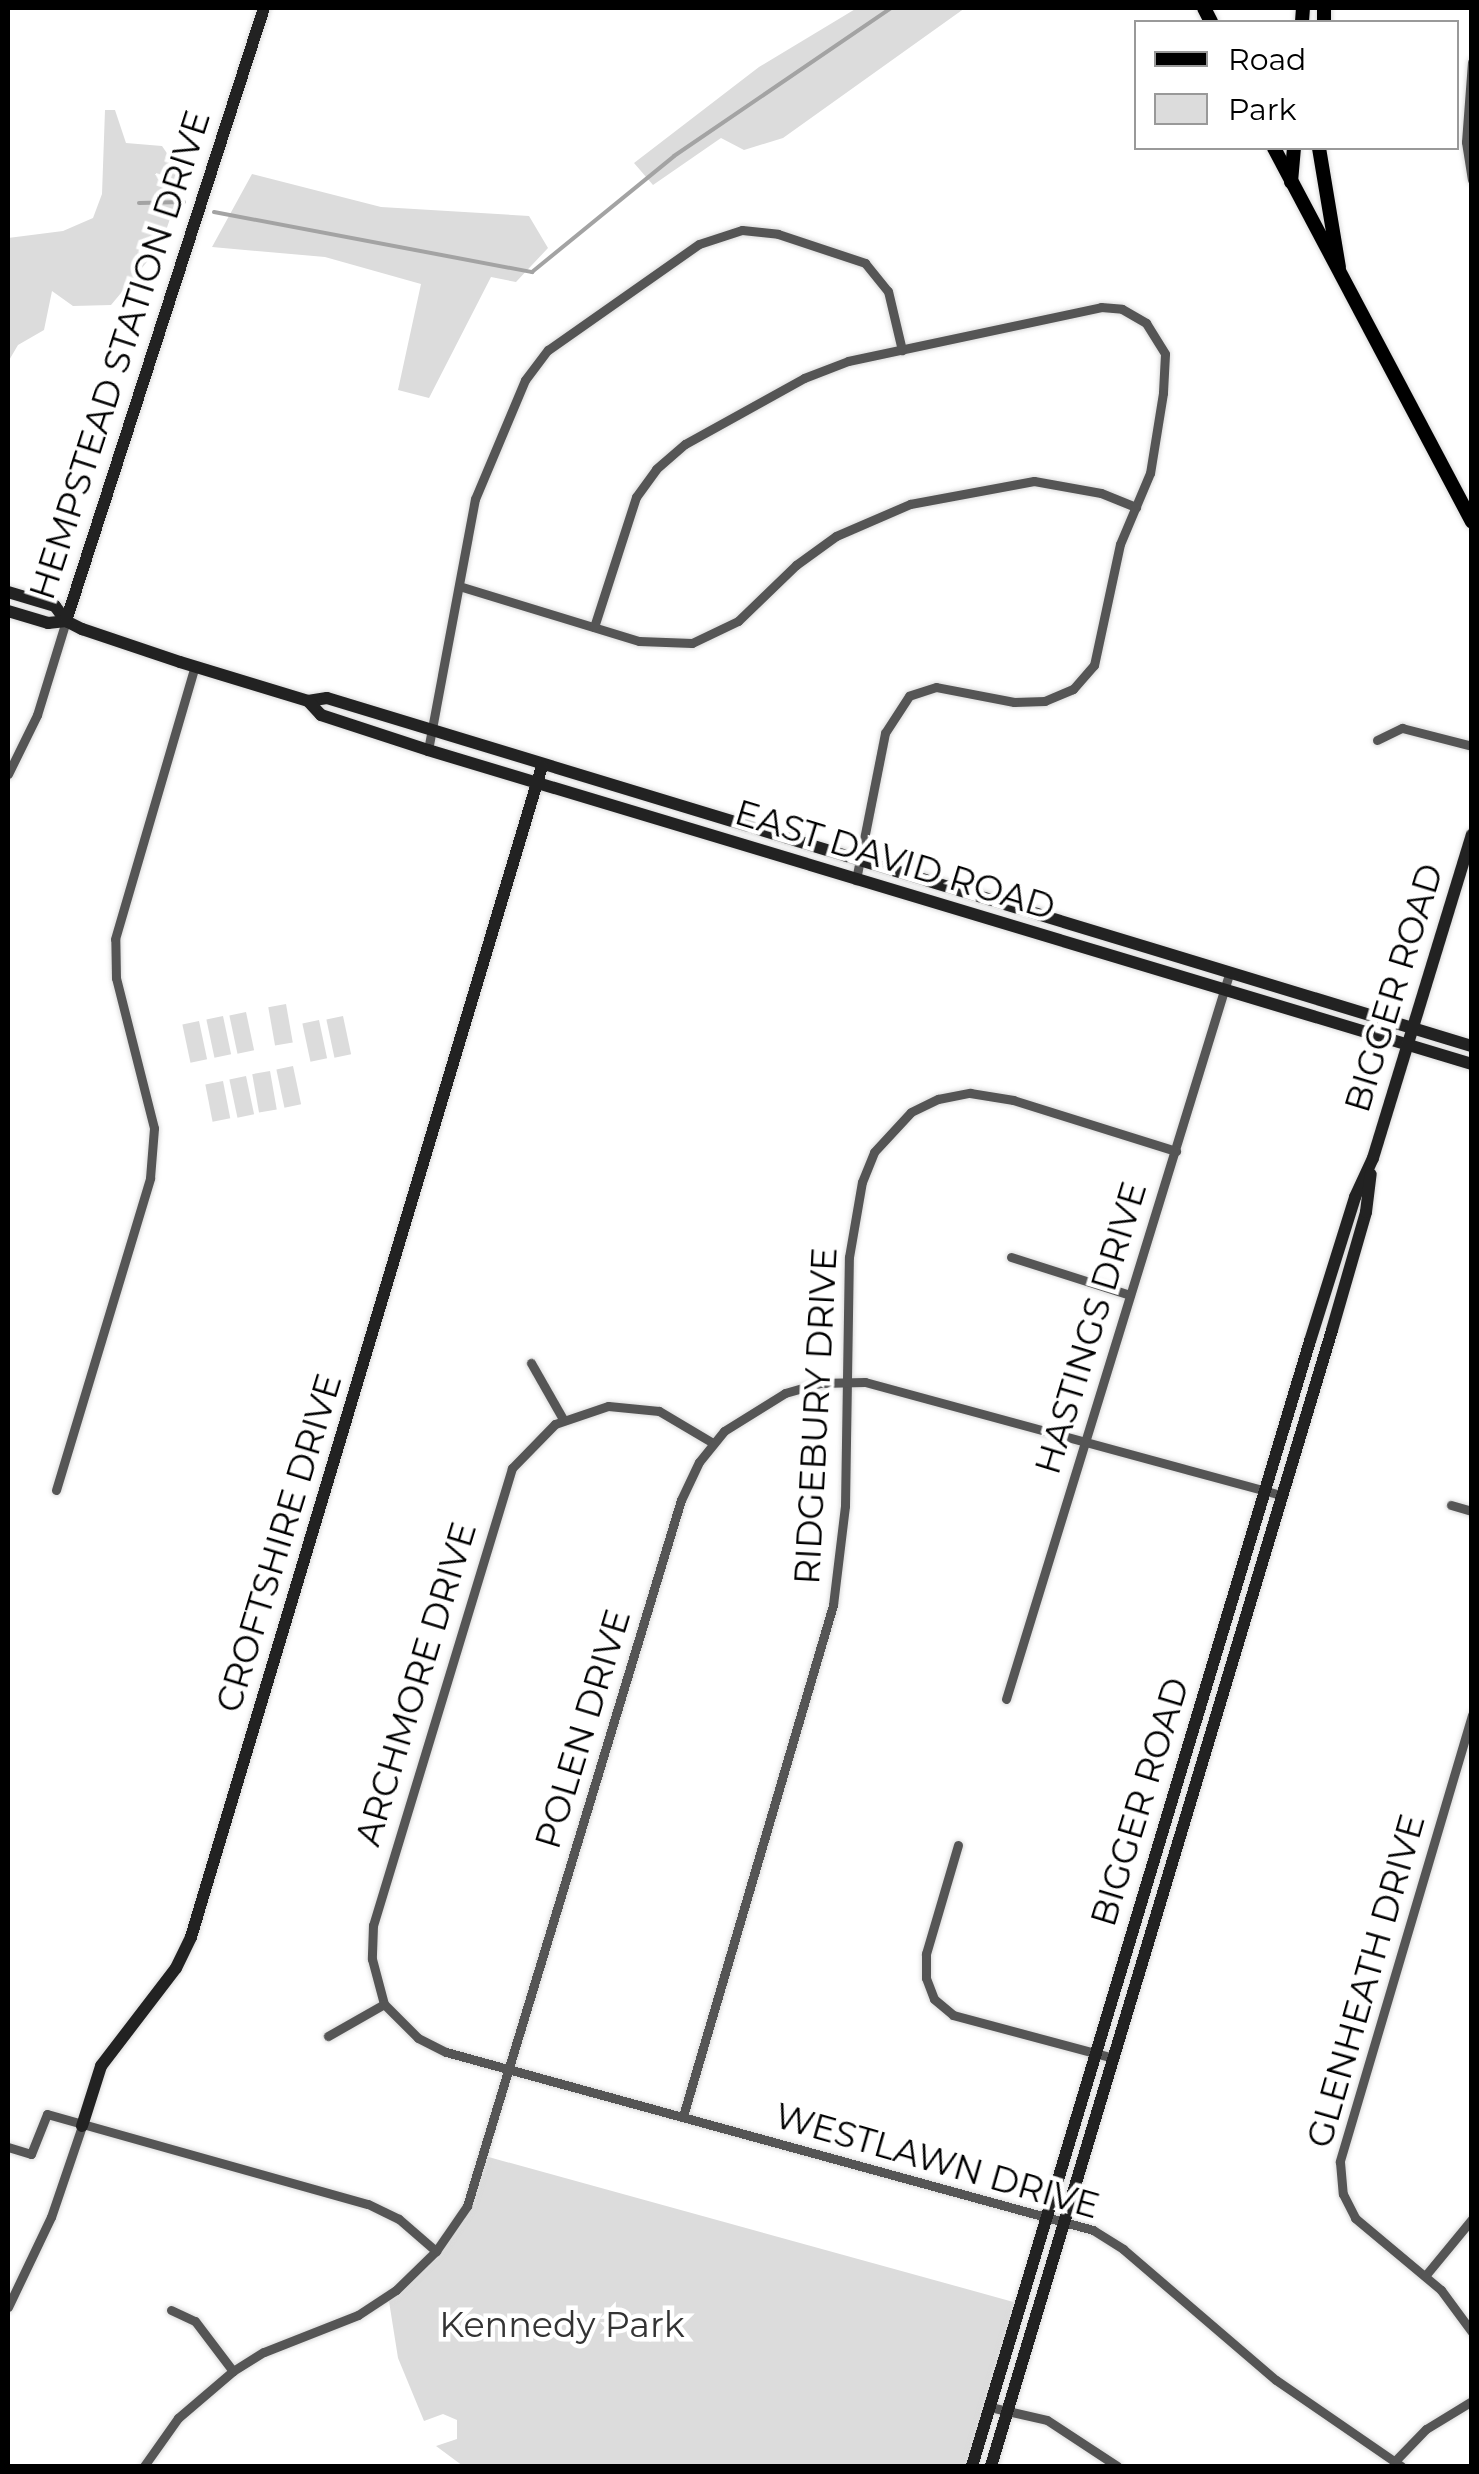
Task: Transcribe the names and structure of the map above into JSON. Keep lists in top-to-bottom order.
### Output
{
  "streets": {
    "street": [
      "HEMPSTEAD STATION DRIVE",
      "EAST DAVID ROAD",
      "BIGGER ROAD",
      "HASTINGS DRIVE",
      "RIDGEBURY DRIVE",
      "CROFTSHIRE DRIVE",
      "ARCHMORE DRIVE",
      "POLEN DRIVE",
      "GLENHEATH DRIVE",
      "WESTLAWN DRIVE"
    ]
  },
  "crossings": [
    ["HEMPSTEAD STATION DRIVE", "EAST DAVID ROAD"],
    ["EAST DAVID ROAD", "BIGGER ROAD"],
    ["EAST DAVID ROAD", "HASTINGS DRIVE"],
    ["EAST DAVID ROAD", "CROFTSHIRE DRIVE"],
    ["BIGGER ROAD", "POLEN DRIVE"],
    ["BIGGER ROAD", "WESTLAWN DRIVE"],
    ["HASTINGS DRIVE", "RIDGEBURY DRIVE"],
    ["HASTINGS DRIVE", "POLEN DRIVE"],
    ["RIDGEBURY DRIVE", "POLEN DRIVE"],
    ["RIDGEBURY DRIVE", "WESTLAWN DRIVE"],
    ["ARCHMORE DRIVE", "POLEN DRIVE"],
    ["POLEN DRIVE", "WESTLAWN DRIVE"]
  ],
  "parks": ["Kennedy Park"],
  "legend": ["Road", "Park"]
}
